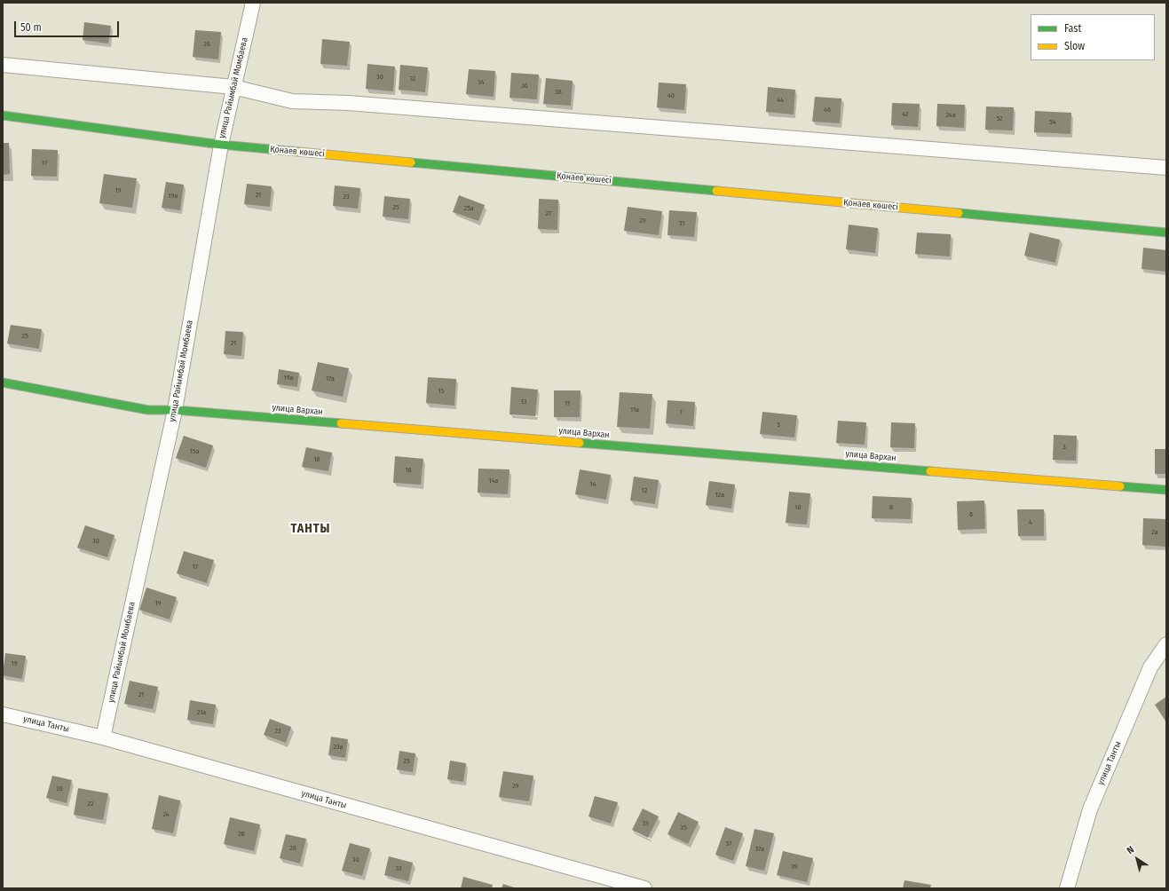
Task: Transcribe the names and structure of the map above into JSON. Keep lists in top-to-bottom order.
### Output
{
  "streets": {
    "street": [
      "улица Райымбай Момбаева",
      "Қонаев көшесі",
      "улица Вархан",
      "улица Танты"
    ]
  },
  "crossings": [
    ["улица Райымбай Момбаева", "Қонаев көшесі"],
    ["улица Райымбай Момбаева", "улица Вархан"],
    ["улица Райымбай Момбаева", "улица Танты"]
  ],
  "districts": ["ТАНТЫ"],
  "house_numbers": [
    "26",
    "30",
    "32",
    "34",
    "36",
    "38",
    "40",
    "44",
    "46",
    "42",
    "24а",
    "52",
    "54",
    "17",
    "19",
    "21",
    "19а",
    "23",
    "25",
    "25а",
    "27",
    "29",
    "31",
    "25",
    "21",
    "19а",
    "17а",
    "15",
    "13",
    "11",
    "11а",
    "7",
    "5",
    "3",
    "15а",
    "18",
    "16",
    "14а",
    "14",
    "12",
    "12а",
    "10",
    "8",
    "6",
    "4",
    "2а",
    "30",
    "17",
    "19",
    "19",
    "21",
    "21а",
    "23",
    "23а",
    "25",
    "29",
    "20",
    "22",
    "24",
    "33",
    "35",
    "26",
    "37",
    "28",
    "37а",
    "30",
    "39",
    "32"
  ],
  "legend": ["Fast", "Slow"],
  "scale_bar": "50 m",
  "north": "top left"
}
